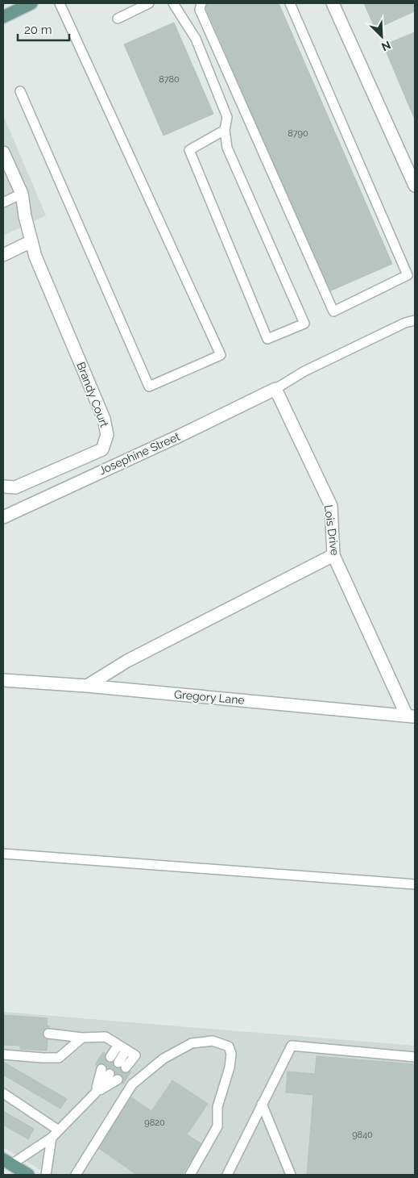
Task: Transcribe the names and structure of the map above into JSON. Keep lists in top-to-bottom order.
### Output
{
  "streets": {
    "street": [
      "Brandy Court",
      "Josephine Street",
      "Lois Drive",
      "Gregory Lane"
    ]
  },
  "crossings": [
    ["Josephine Street", "Lois Drive"],
    ["Lois Drive", "Gregory Lane"]
  ],
  "house_numbers": [
    "8780",
    "8790",
    "9820",
    "9840"
  ],
  "scale_bar": "20 m",
  "north": "bottom right"
}
